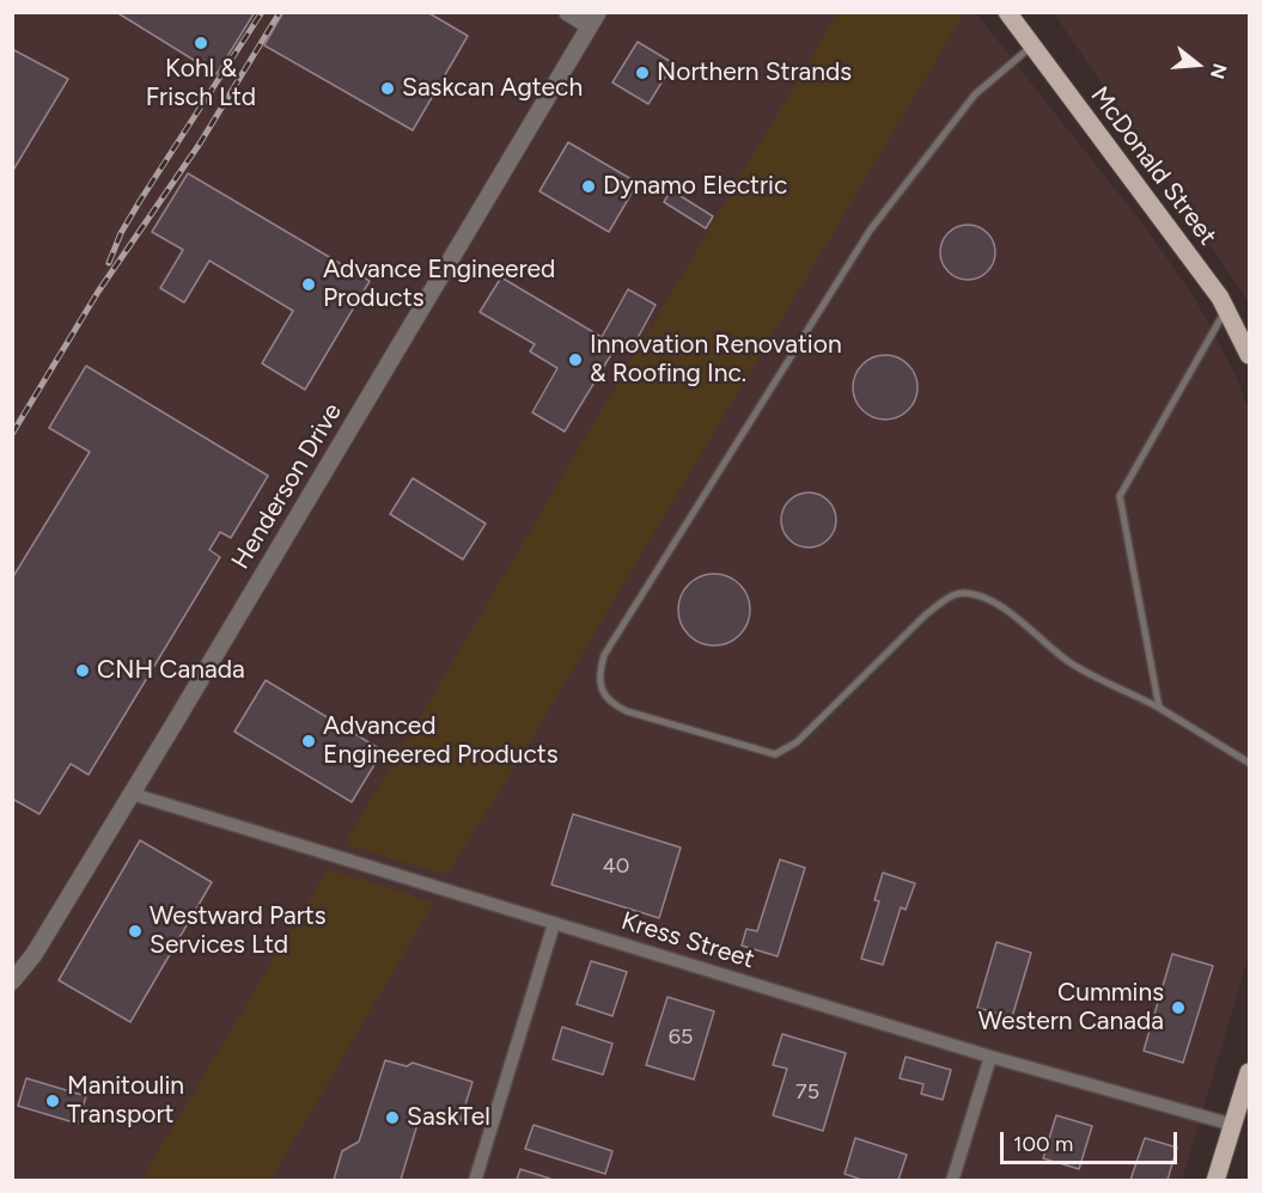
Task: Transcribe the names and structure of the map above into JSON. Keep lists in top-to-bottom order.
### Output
{
  "streets": {
    "main road": ["McDonald Street"],
    "street": ["Henderson Drive", "Kress Street"]
  },
  "crossings": [
    ["Henderson Drive", "Kress Street"]
  ],
  "places": [
    "Kohl & Frisch Ltd",
    "Northern Strands",
    "Saskcan Agtech",
    "Dynamo Electric",
    "Advance Engineered Products",
    "Innovation Renovation & Roofing Inc.",
    "CNH Canada",
    "Advanced Engineered Products",
    "Westward Parts Services Ltd",
    "Cummins Western Canada",
    "Manitoulin Transport",
    "SaskTel"
  ],
  "house_numbers": ["40", "65", "75"],
  "scale_bar": "100 m",
  "north": "right"
}
